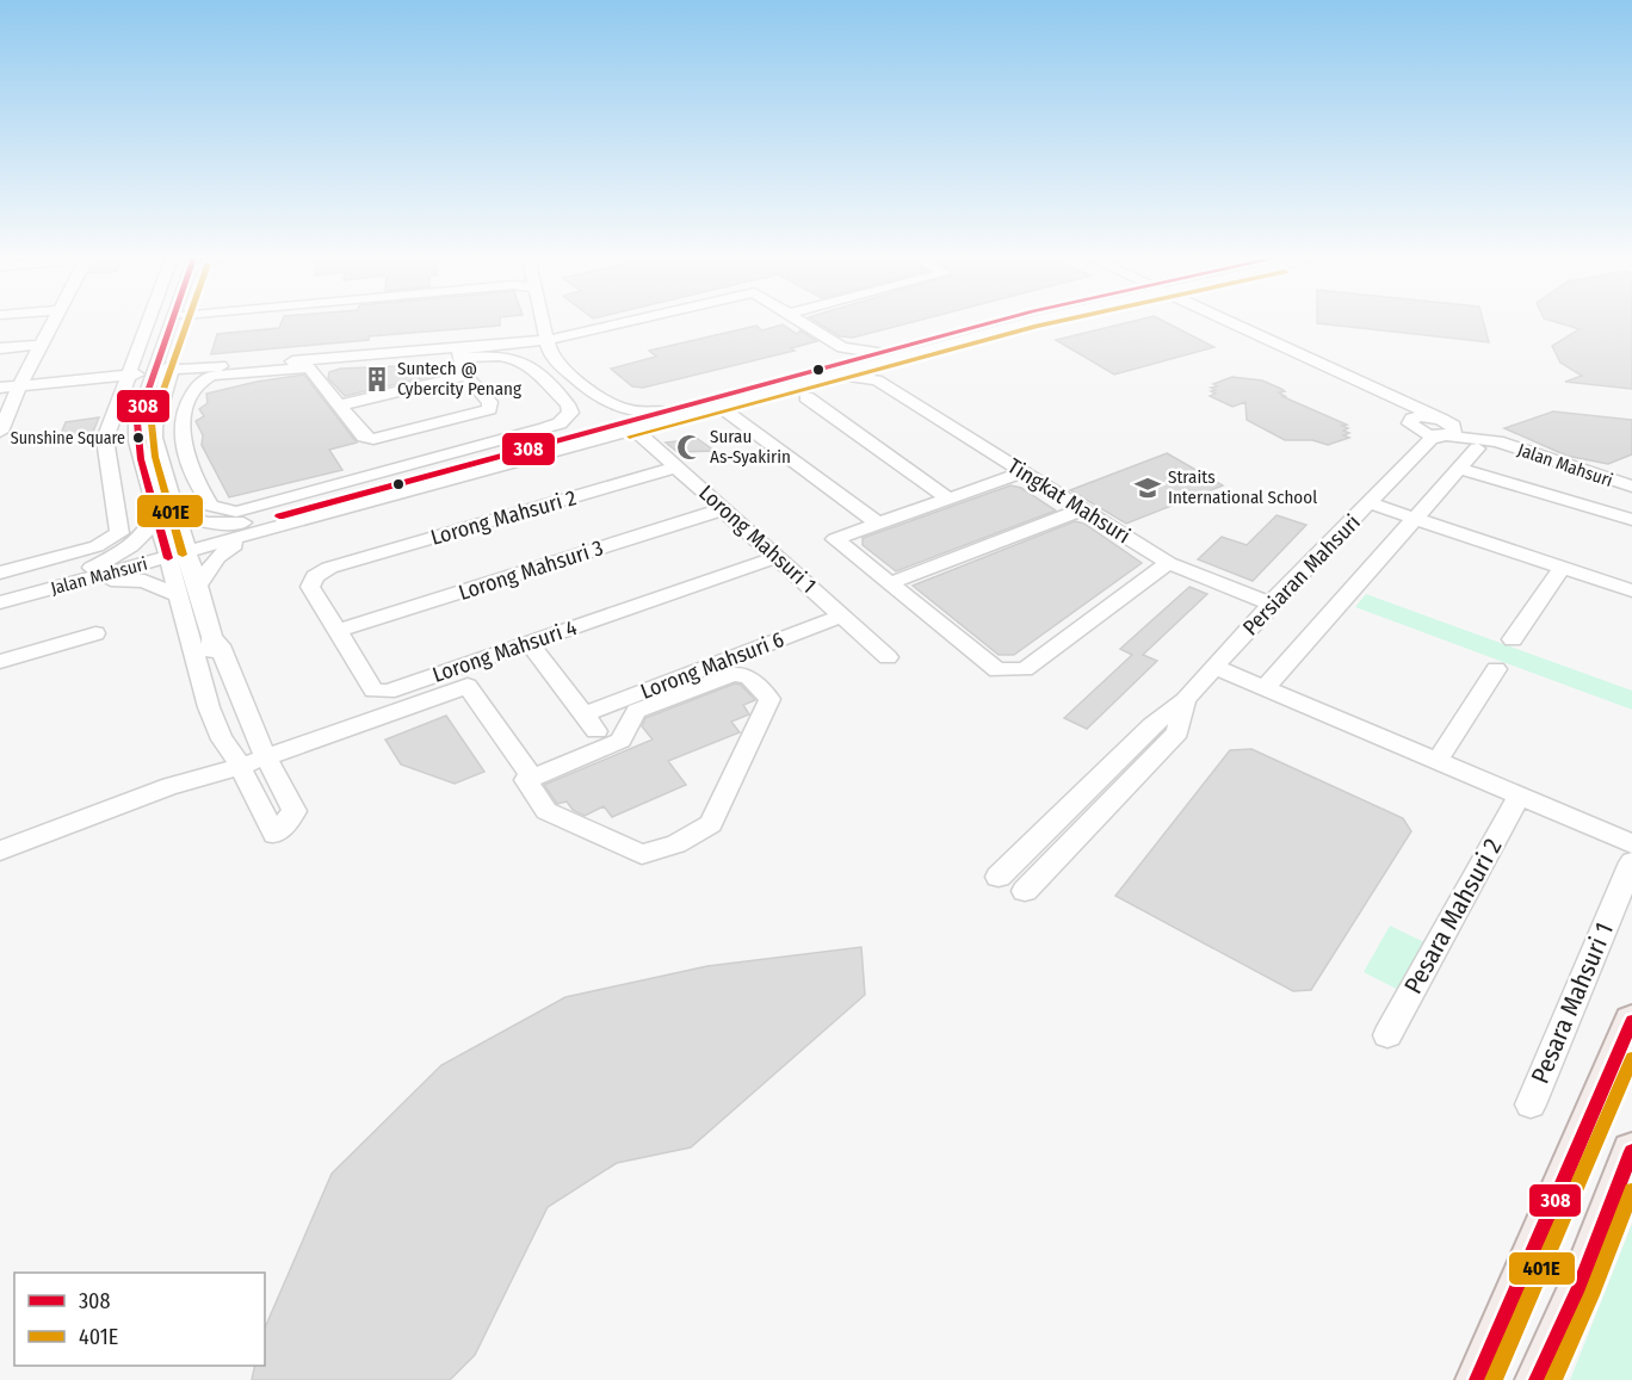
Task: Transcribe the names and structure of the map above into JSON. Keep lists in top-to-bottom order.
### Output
{
  "streets": {
    "street": [
      "Jalan Mahsuri",
      "Tingkat Mahsuri",
      "Lorong Mahsuri 2",
      "Lorong Mahsuri 1",
      "Lorong Mahsuri 3",
      "Persiaran Mahsuri",
      "Lorong Mahsuri 4",
      "Lorong Mahsuri 6",
      "Pesara Mahsuri 2",
      "Pesara Mahsuri 1"
    ]
  },
  "crossings": [
    ["Jalan Mahsuri", "Lorong Mahsuri 1"],
    ["Jalan Mahsuri", "Persiaran Mahsuri"],
    ["Tingkat Mahsuri", "Persiaran Mahsuri"],
    ["Lorong Mahsuri 2", "Lorong Mahsuri 1"],
    ["Lorong Mahsuri 2", "Lorong Mahsuri 4"],
    ["Lorong Mahsuri 1", "Lorong Mahsuri 3"],
    ["Lorong Mahsuri 1", "Lorong Mahsuri 4"],
    ["Lorong Mahsuri 1", "Lorong Mahsuri 6"],
    ["Lorong Mahsuri 3", "Lorong Mahsuri 4"],
    ["Lorong Mahsuri 4", "Lorong Mahsuri 6"]
  ],
  "places": {
    "building": ["Suntech @ Cybercity Penang"],
    "other": ["Sunshine Square"],
    "mosque": ["Surau As-Syakirin"],
    "school or university": ["Straits International School"]
  },
  "lines": ["transit line 308", "transit line 401E"],
  "legend": ["308", "401E"]
}
